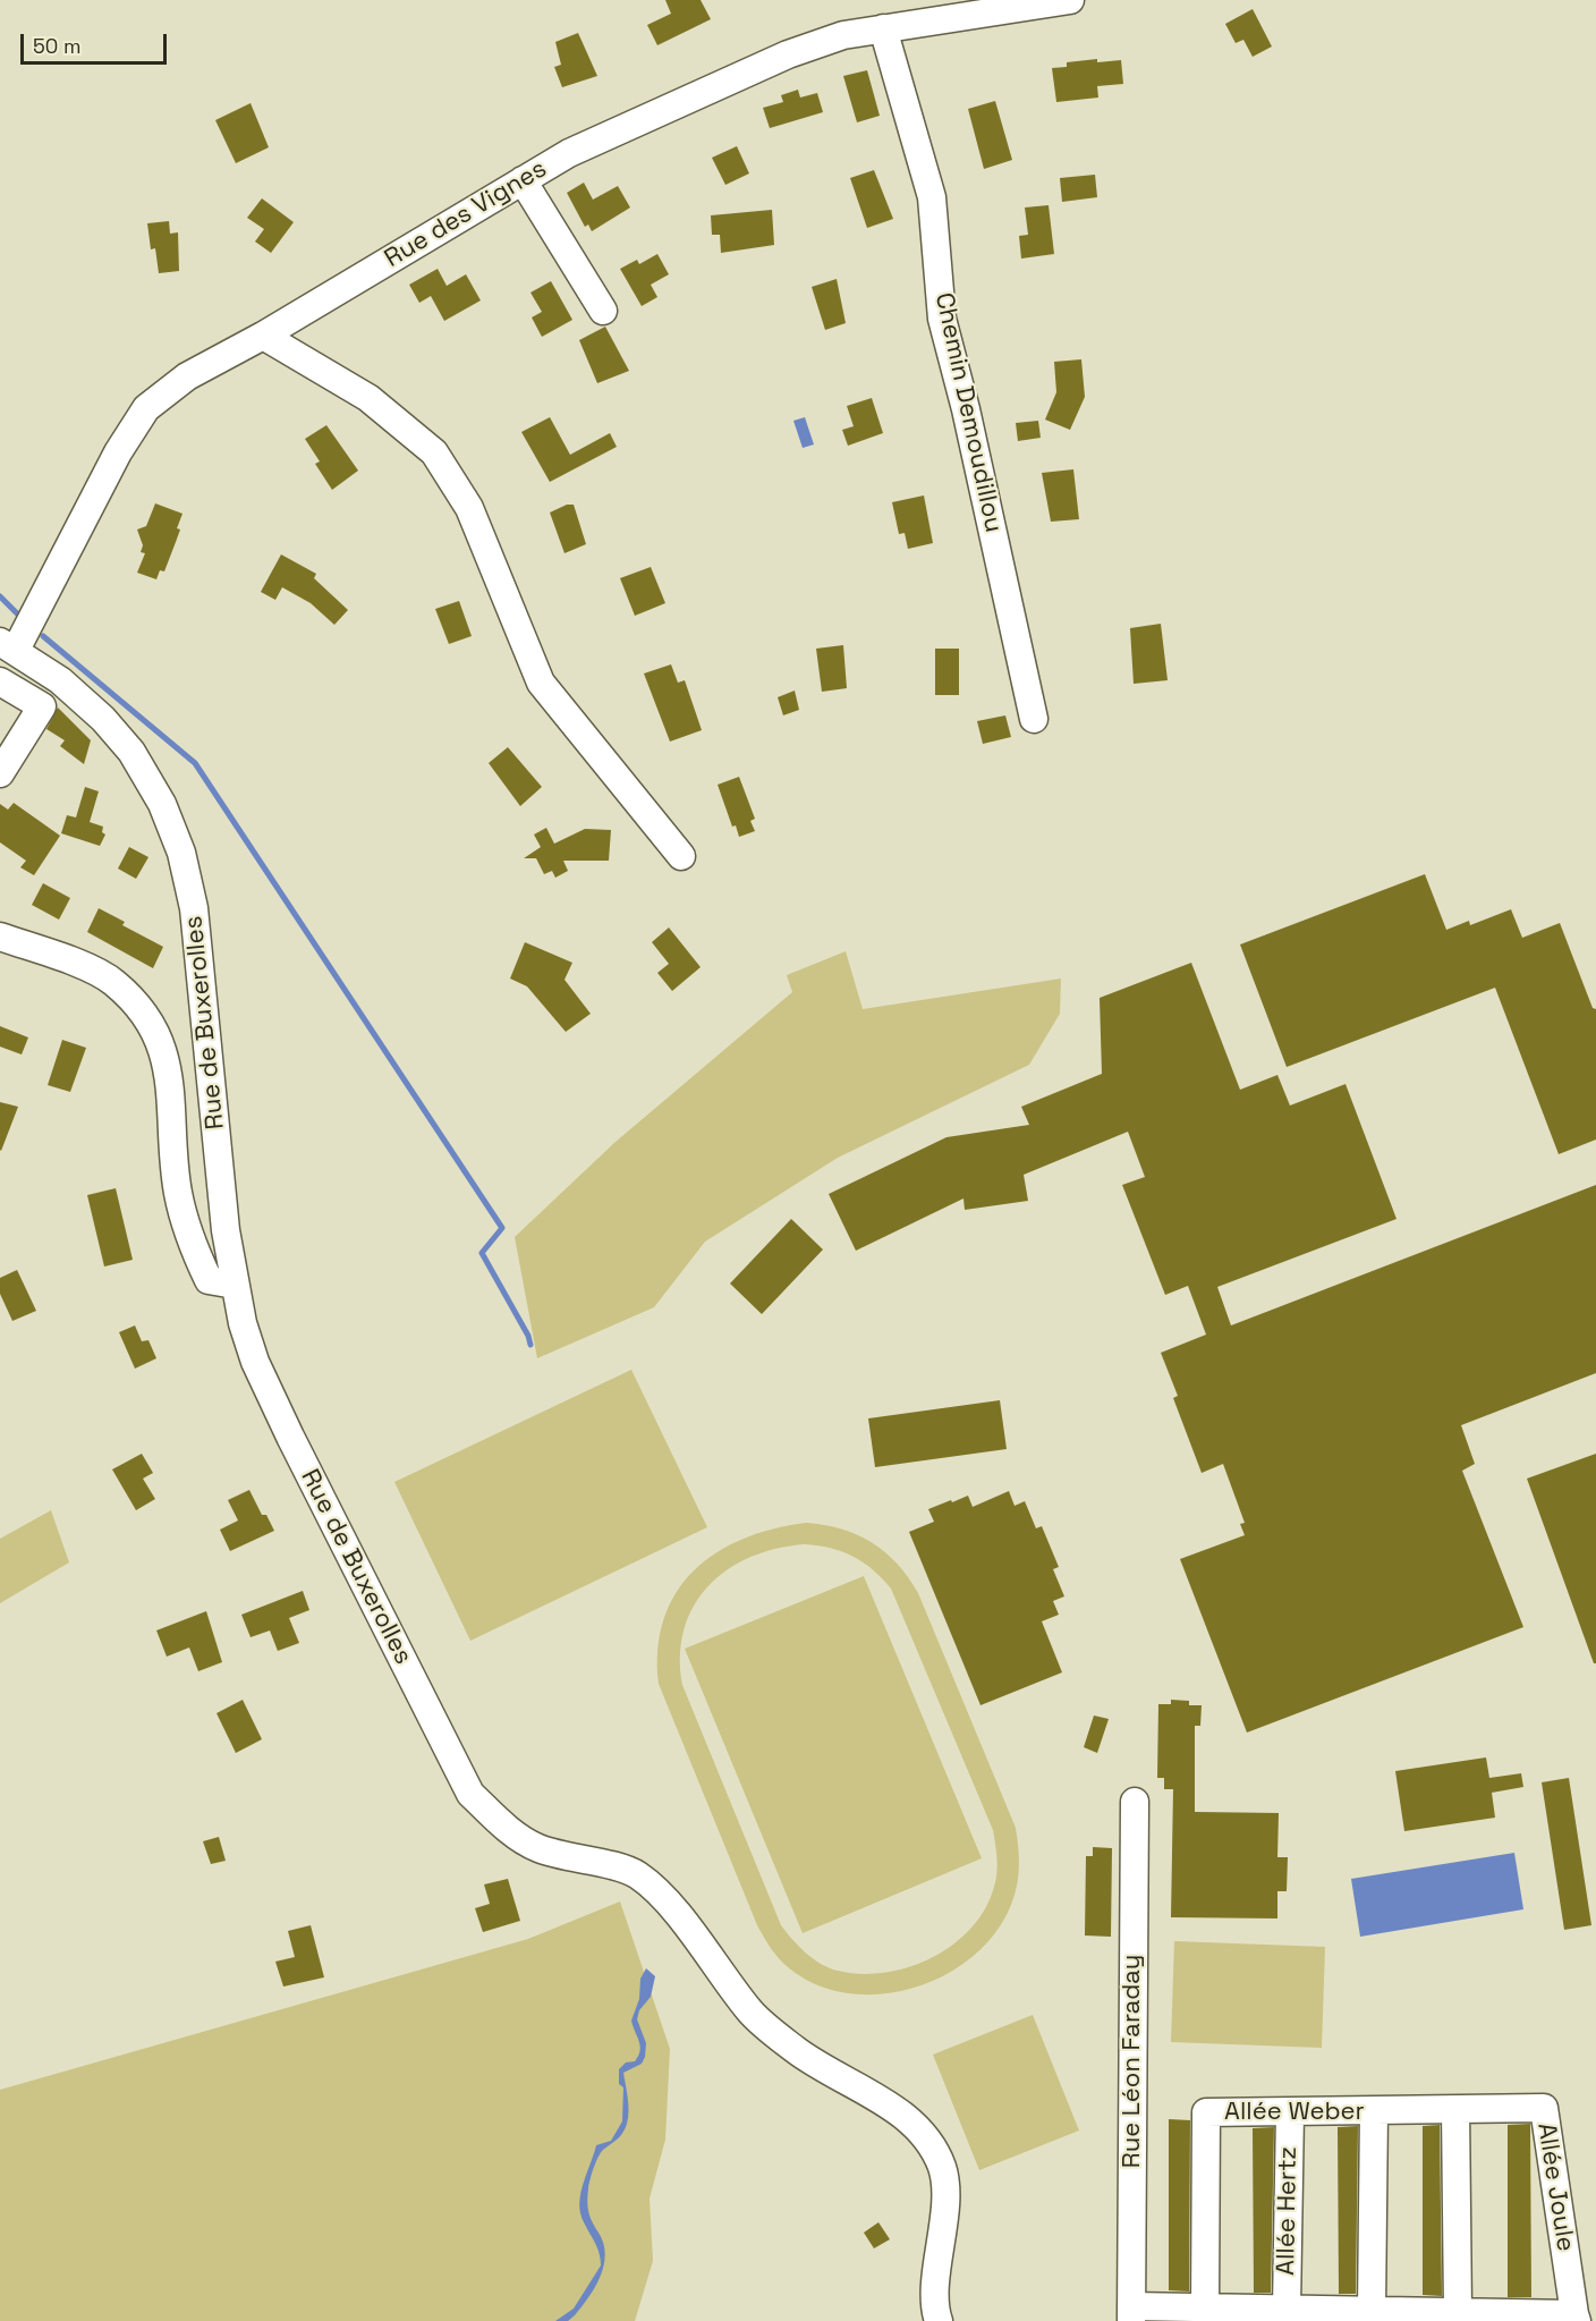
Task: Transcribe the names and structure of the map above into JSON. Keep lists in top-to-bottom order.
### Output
{
  "streets": {
    "street": [
      "Rue des Vignes",
      "Chemin Demoudillou",
      "Rue de Buxerolles",
      "Rue Léon Faraday",
      "Allée Weber",
      "Allée Joule",
      "Allée Hertz"
    ]
  },
  "crossings": [
    ["Rue des Vignes", "Chemin Demoudillou"],
    ["Rue des Vignes", "Rue de Buxerolles"],
    ["Allée Weber", "Allée Joule"],
    ["Allée Weber", "Allée Hertz"]
  ],
  "scale_bar": "50 m"
}
